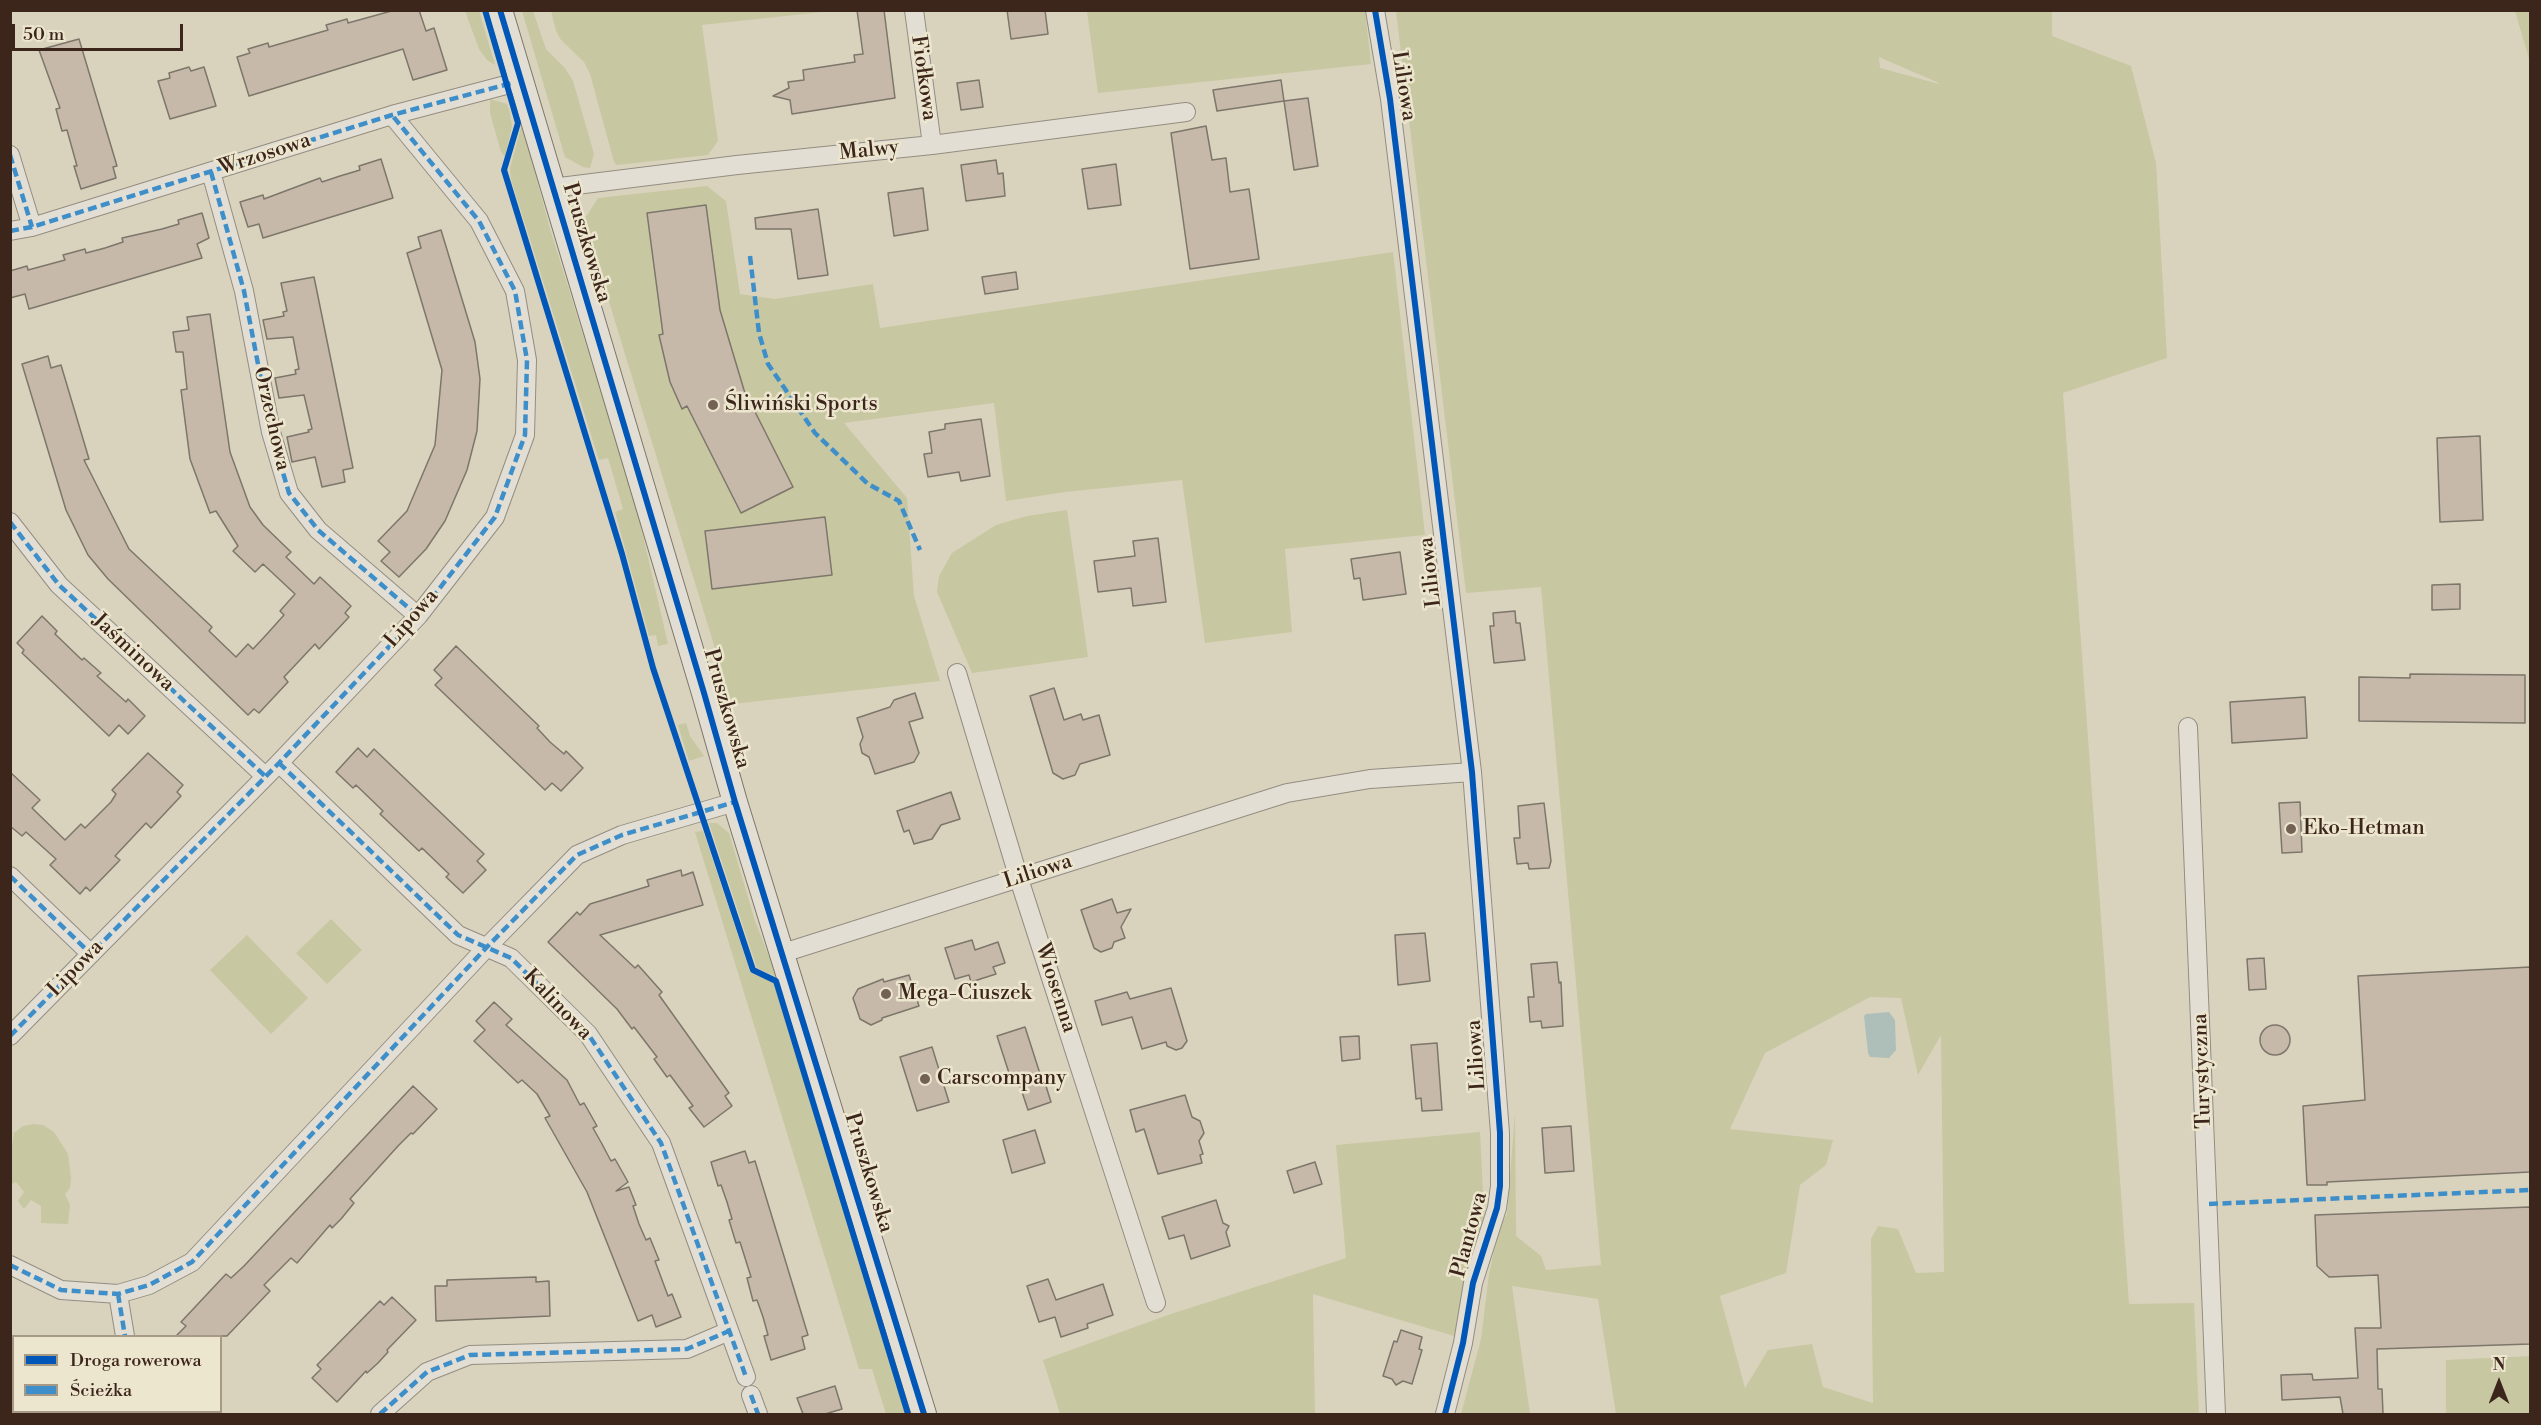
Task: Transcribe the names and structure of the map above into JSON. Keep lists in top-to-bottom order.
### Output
{
  "streets": {
    "street": [
      "Fiołkowa",
      "Liliowa",
      "Malwy",
      "Wrzosowa",
      "Pruszkowska",
      "Orzechowa",
      "Lipowa",
      "Jaśminowa",
      "Wiosenna",
      "Kalinowa",
      "Turystyczna",
      "Plantowa"
    ]
  },
  "crossings": [
    ["Fiołkowa", "Malwy"],
    ["Liliowa", "Pruszkowska"],
    ["Liliowa", "Wiosenna"],
    ["Liliowa", "Plantowa"],
    ["Malwy", "Pruszkowska"],
    ["Wrzosowa", "Pruszkowska"],
    ["Wrzosowa", "Orzechowa"],
    ["Wrzosowa", "Lipowa"],
    ["Orzechowa", "Lipowa"],
    ["Lipowa", "Jaśminowa"],
    ["Lipowa", "Kalinowa"]
  ],
  "places": [
    "Śliwiński Sports",
    "Eko-Hetman",
    "Mega-Ciuszek",
    "Carscompany"
  ],
  "legend": ["Droga rowerowa", "Ścieżka"],
  "scale_bar": "50 m",
  "north": "top"
}
